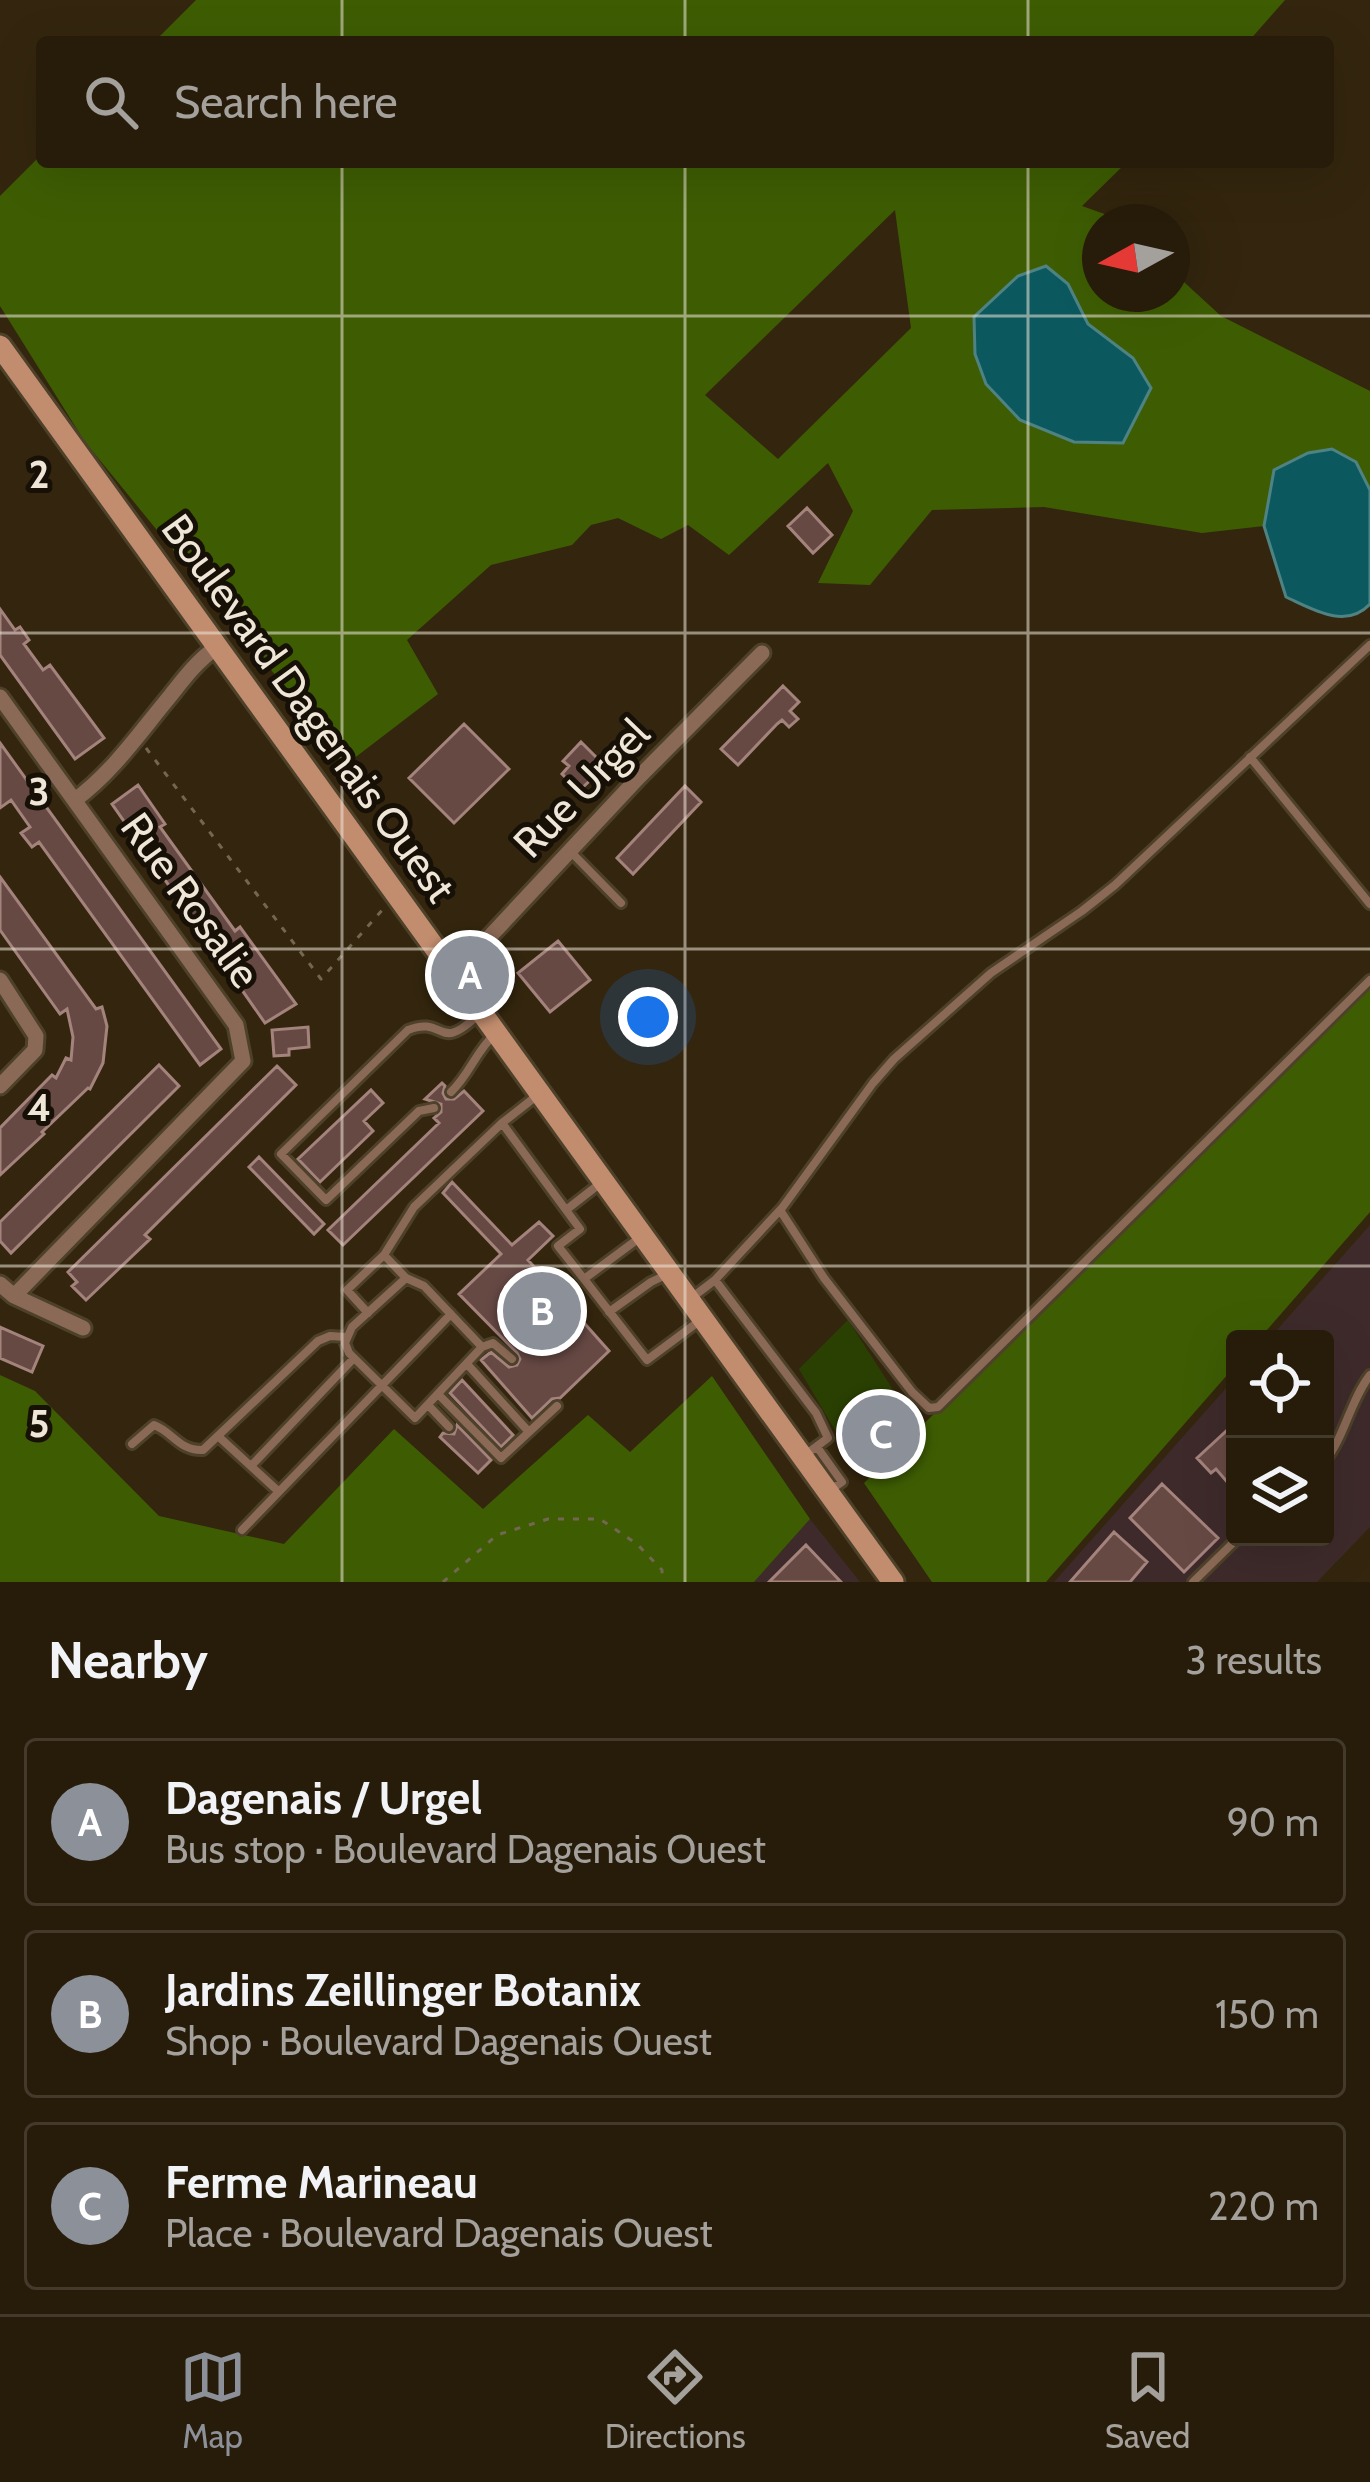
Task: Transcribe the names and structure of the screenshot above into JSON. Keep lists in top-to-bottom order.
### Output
{
  "streets": {
    "main road": ["Boulevard Dagenais Ouest"],
    "street": ["Rue Urgel", "Rue Rosalie"]
  },
  "crossings": [
    ["Boulevard Dagenais Ouest", "Rue Urgel"]
  ],
  "north": "left",
  "page": {
    "search": "Search here",
    "pins": ["A", "B", "C"],
    "heading": ["Nearby", "3 results"],
    "list": [
      {
        "mark": "A",
        "name": "Dagenais / Urgel",
        "note": "Bus stop · Boulevard Dagenais Ouest",
        "value": "90 m"
      },
      {
        "mark": "B",
        "name": "Jardins Zeillinger Botanix",
        "note": "Shop · Boulevard Dagenais Ouest",
        "value": "150 m"
      },
      {
        "mark": "C",
        "name": "Ferme Marineau",
        "note": "Place · Boulevard Dagenais Ouest",
        "value": "220 m"
      }
    ],
    "nav": ["Map", "Directions", "Saved"]
  },
  "grid": {
    "rows": [
      "2",
      "3",
      "4",
      "5"
    ]
  }
}
